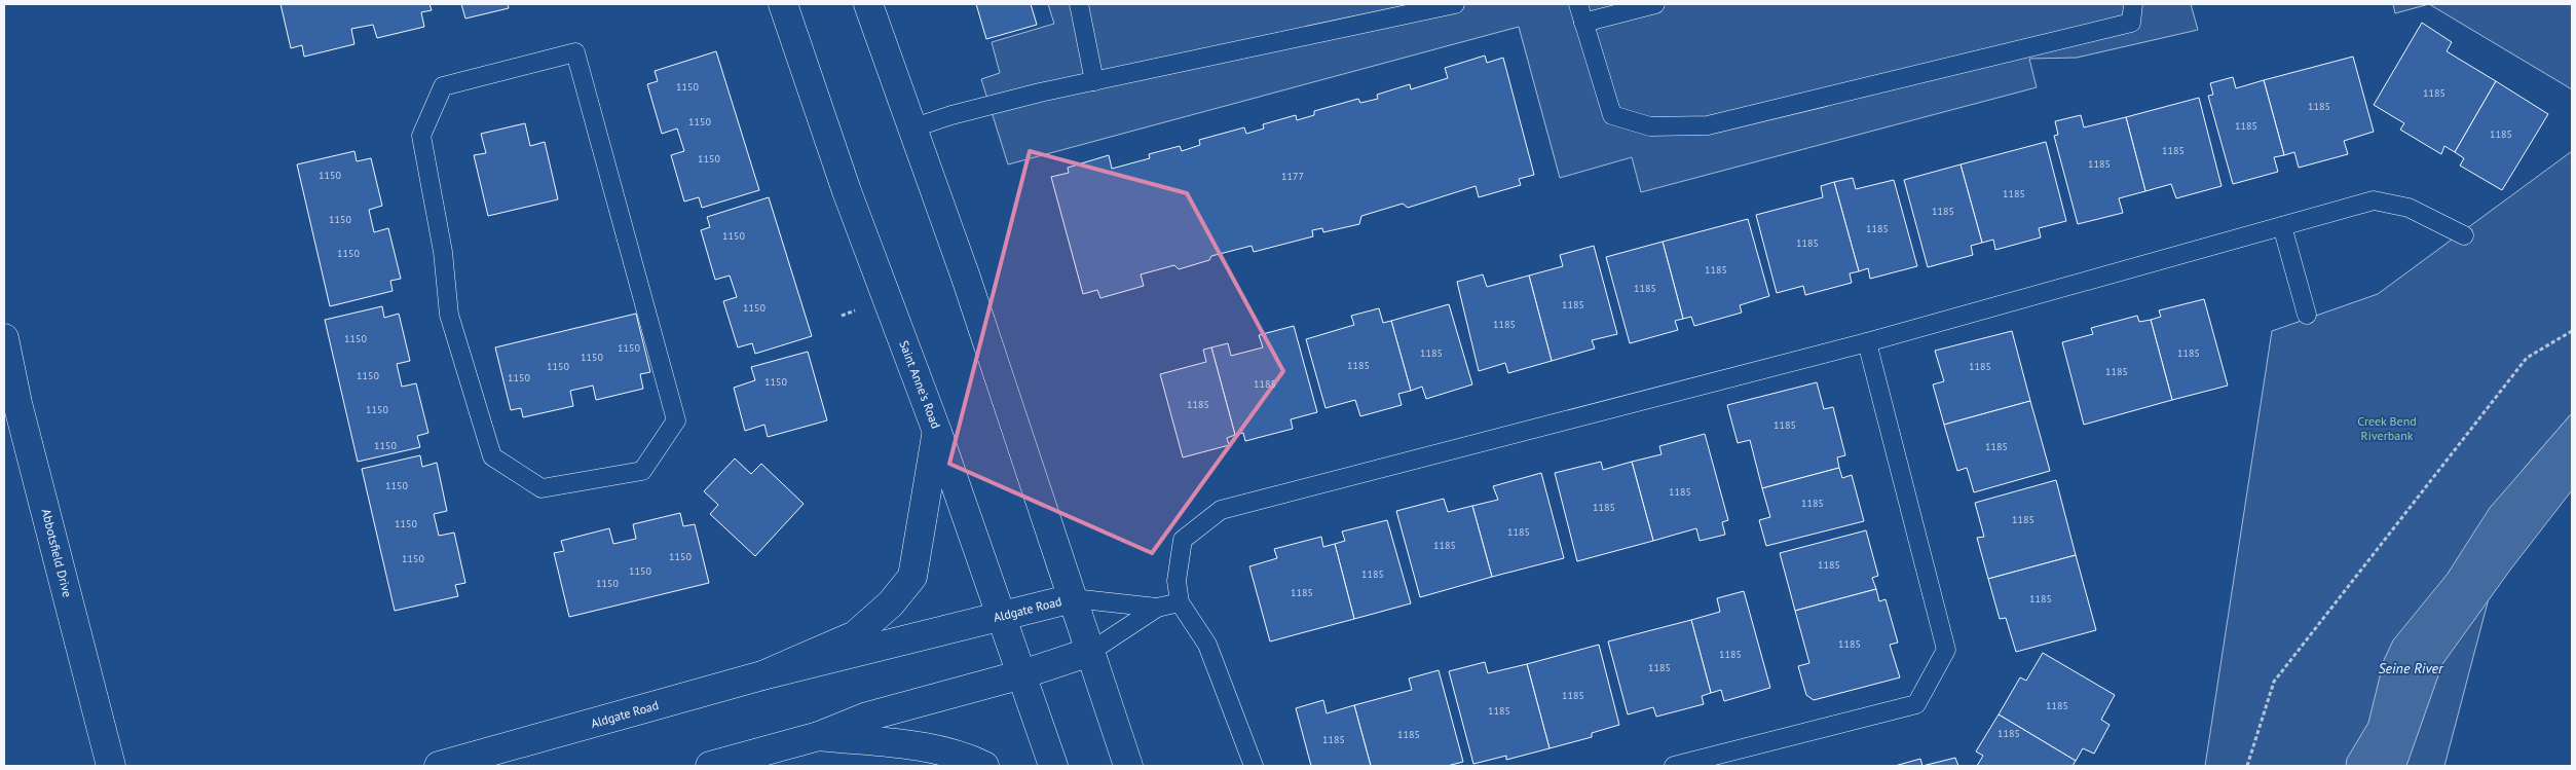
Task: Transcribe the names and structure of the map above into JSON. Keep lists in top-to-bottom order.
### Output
{
  "streets": {
    "main road": ["Saint Anne's Road", "Abbotsfield Drive", "Aldgate Road"]
  },
  "crossings": [
    ["Saint Anne's Road", "Aldgate Road"]
  ],
  "water": ["Seine River"],
  "parks": ["Creek Bend Riverbank"],
  "house_numbers": [
    "1150",
    "1185",
    "1185",
    "1150",
    "1185",
    "1185",
    "1185",
    "1150",
    "1185",
    "1150",
    "1177",
    "1185",
    "1185",
    "1150",
    "1185",
    "1150",
    "1185",
    "1150",
    "1185",
    "1185",
    "1185",
    "1150",
    "1185",
    "1150",
    "1150",
    "1185",
    "1185",
    "1150",
    "1185",
    "1150",
    "1185",
    "1185",
    "1150",
    "1150",
    "1150",
    "1185",
    "1185",
    "1150",
    "1185",
    "1150",
    "1185",
    "1150",
    "1185",
    "1185",
    "1185",
    "1185",
    "1150",
    "1185",
    "1185",
    "1150",
    "1150",
    "1185",
    "1150",
    "1185",
    "1150",
    "1185",
    "1185",
    "1185",
    "1185",
    "1185",
    "1185",
    "1185",
    "1185",
    "1185",
    "1185",
    "1185"
  ]
}
